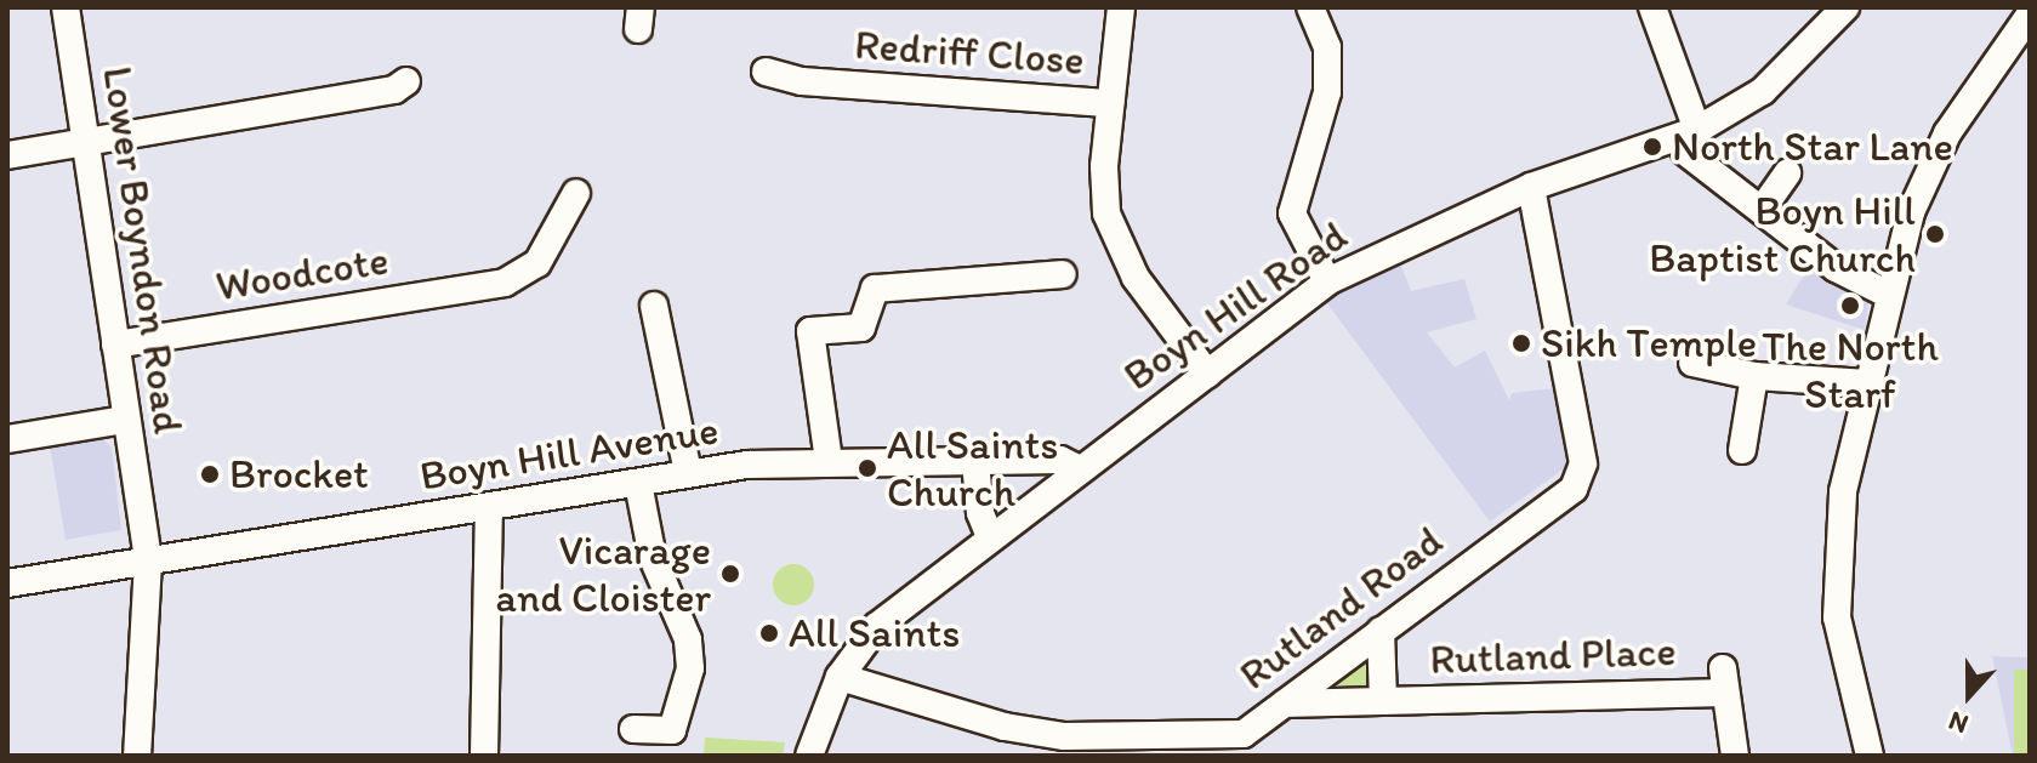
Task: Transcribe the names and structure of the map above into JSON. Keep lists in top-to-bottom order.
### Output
{
  "streets": {
    "street": [
      "Redriff Close",
      "Lower Boyndon Road",
      "Woodcote",
      "Boyn Hill Road",
      "Boyn Hill Avenue",
      "Rutland Road",
      "Rutland Place"
    ]
  },
  "crossings": [
    ["Lower Boyndon Road", "Woodcote"],
    ["Lower Boyndon Road", "Boyn Hill Avenue"],
    ["Boyn Hill Road", "Boyn Hill Avenue"],
    ["Boyn Hill Road", "Rutland Road"],
    ["Rutland Road", "Rutland Place"]
  ],
  "places": [
    "North Star Lane",
    "Boyn Hill Baptist Church",
    "The North Starf",
    "Sikh Temple",
    "All Saints Church",
    "Brocket",
    "Vicarage and Cloister",
    "All Saints"
  ],
  "north": "bottom"
}
